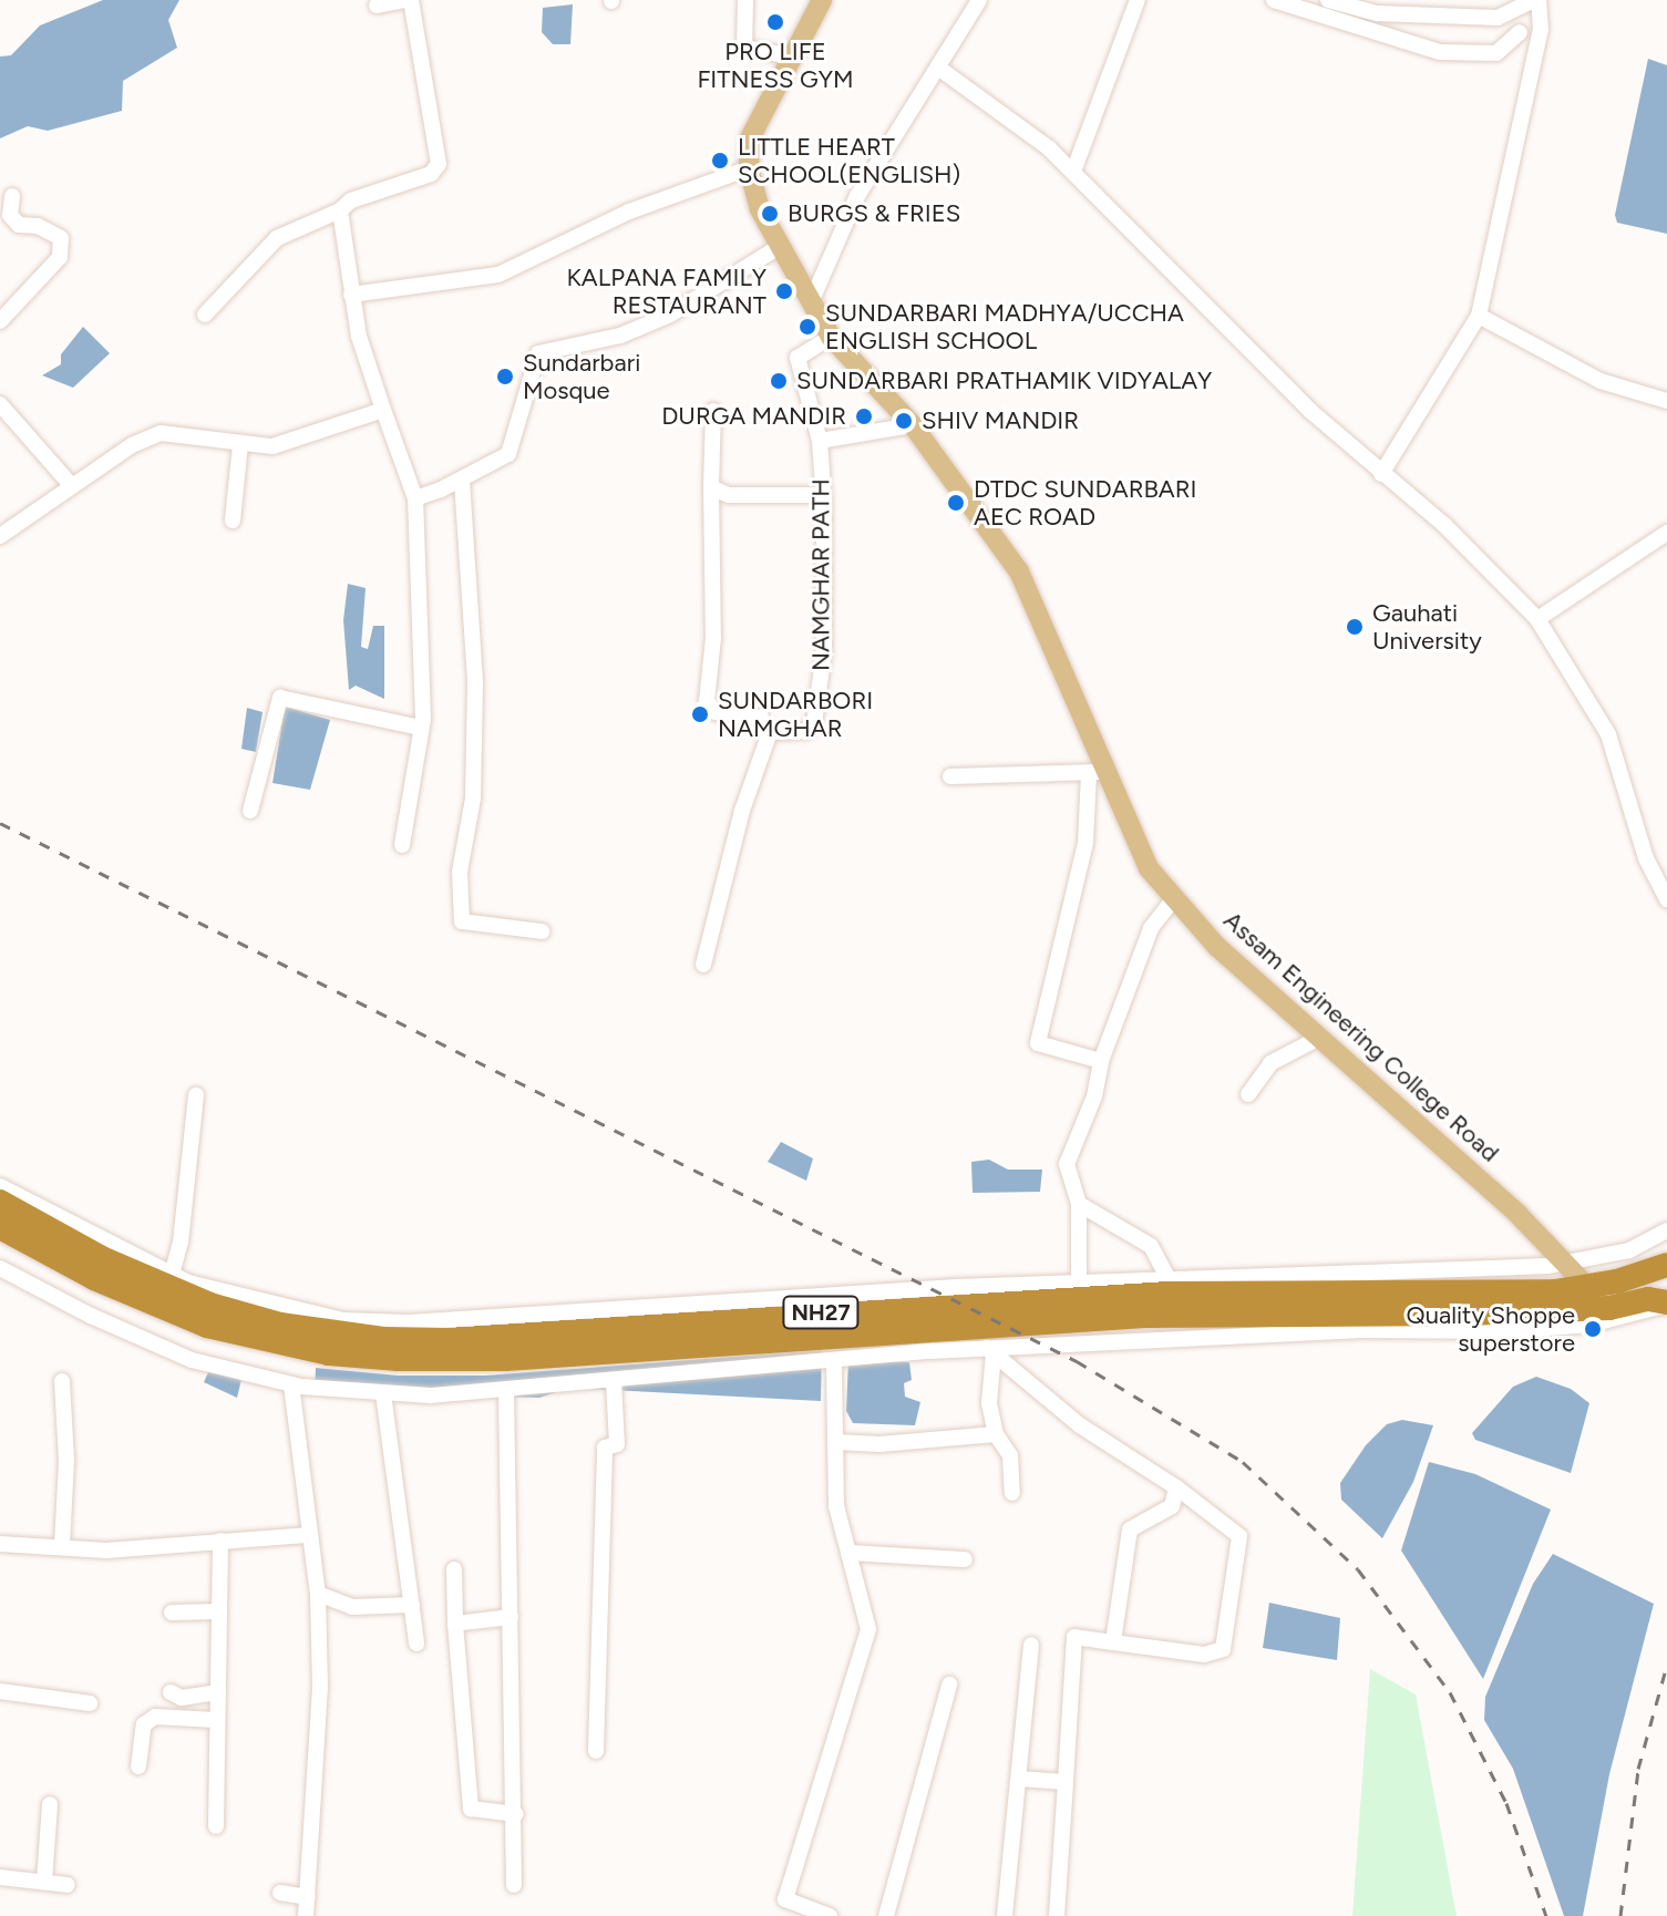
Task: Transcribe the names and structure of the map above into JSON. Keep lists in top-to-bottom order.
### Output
{
  "streets": {
    "highway": ["NH27"],
    "main road": ["Assam Engineering College Road"],
    "street": ["NAMGHAR PATH"]
  },
  "crossings": [
    ["NAMGHAR PATH", "Assam Engineering College Road"],
    ["Assam Engineering College Road", "NH27"]
  ],
  "places": [
    "PRO LIFE FITNESS GYM",
    "LITTLE HEART SCHOOL(ENGLISH)",
    "BURGS & FRIES",
    "KALPANA FAMILY RESTAURANT",
    "SUNDARBARI MADHYA/UCCHA ENGLISH SCHOOL",
    "Sundarbari Mosque",
    "SUNDARBARI PRATHAMIK VIDYALAY",
    "DURGA MANDIR",
    "SHIV MANDIR",
    "DTDC SUNDARBARI AEC ROAD",
    "Gauhati University",
    "SUNDARBORI NAMGHAR",
    "Quality Shoppe superstore"
  ]
}
